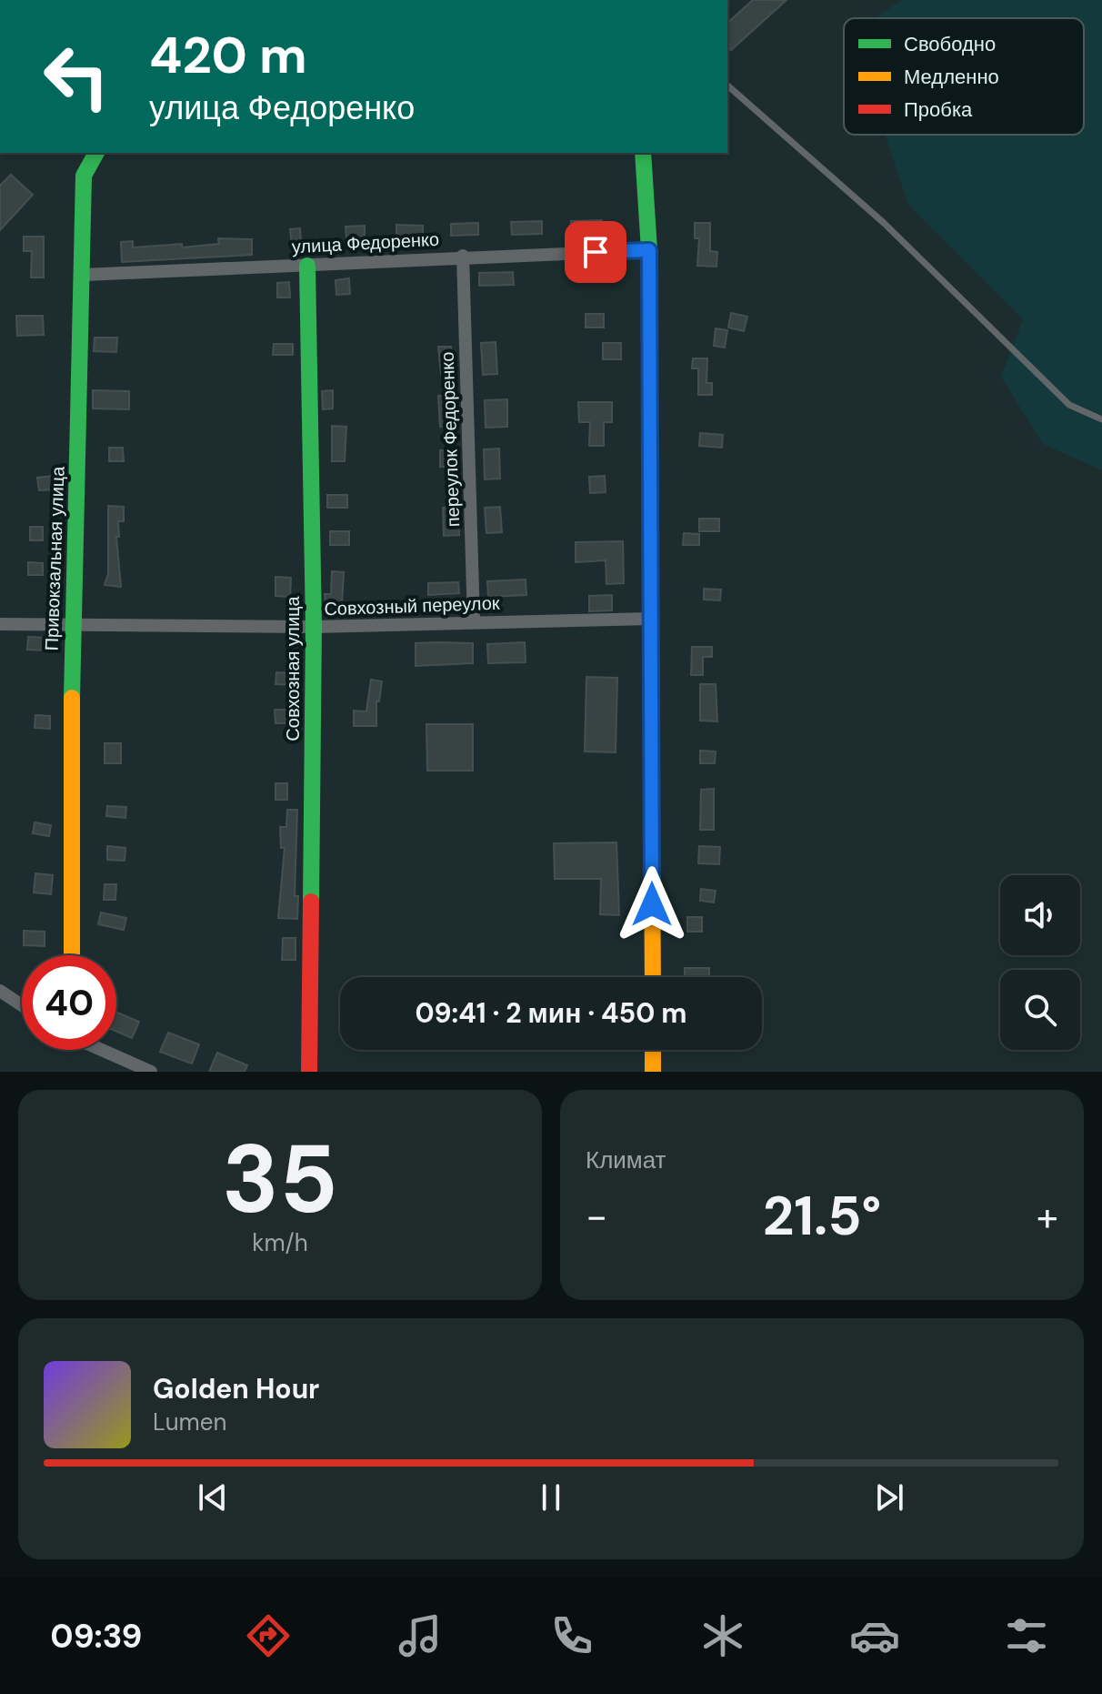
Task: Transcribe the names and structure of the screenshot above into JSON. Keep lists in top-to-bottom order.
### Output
{
  "streets": {
    "street": [
      "улица Федоренко",
      "переулок Федоренко",
      "Привокзальная улица",
      "Совхозный переулок",
      "Совхозная улица"
    ]
  },
  "crossings": [
    ["улица Федоренко", "переулок Федоренко"],
    ["улица Федоренко", "Привокзальная улица"],
    ["улица Федоренко", "Совхозная улица"],
    ["переулок Федоренко", "Совхозный переулок"],
    ["Привокзальная улица", "Совхозный переулок"],
    ["Совхозный переулок", "Совхозная улица"]
  ],
  "legend": ["Свободно", "Медленно", "Пробка"],
  "page": {
    "turn": ["420 m", "улица Федоренко"],
    "limit": "40",
    "trip": "09:41 · 2 мин · 450 m",
    "tile": [
      ["35", "km/h"],
      "Климат"
    ],
    "heat": ["−", "21.5°", "+"],
    "song": ["Golden Hour", "Lumen"],
    "tabs": "09:39"
  }
}
